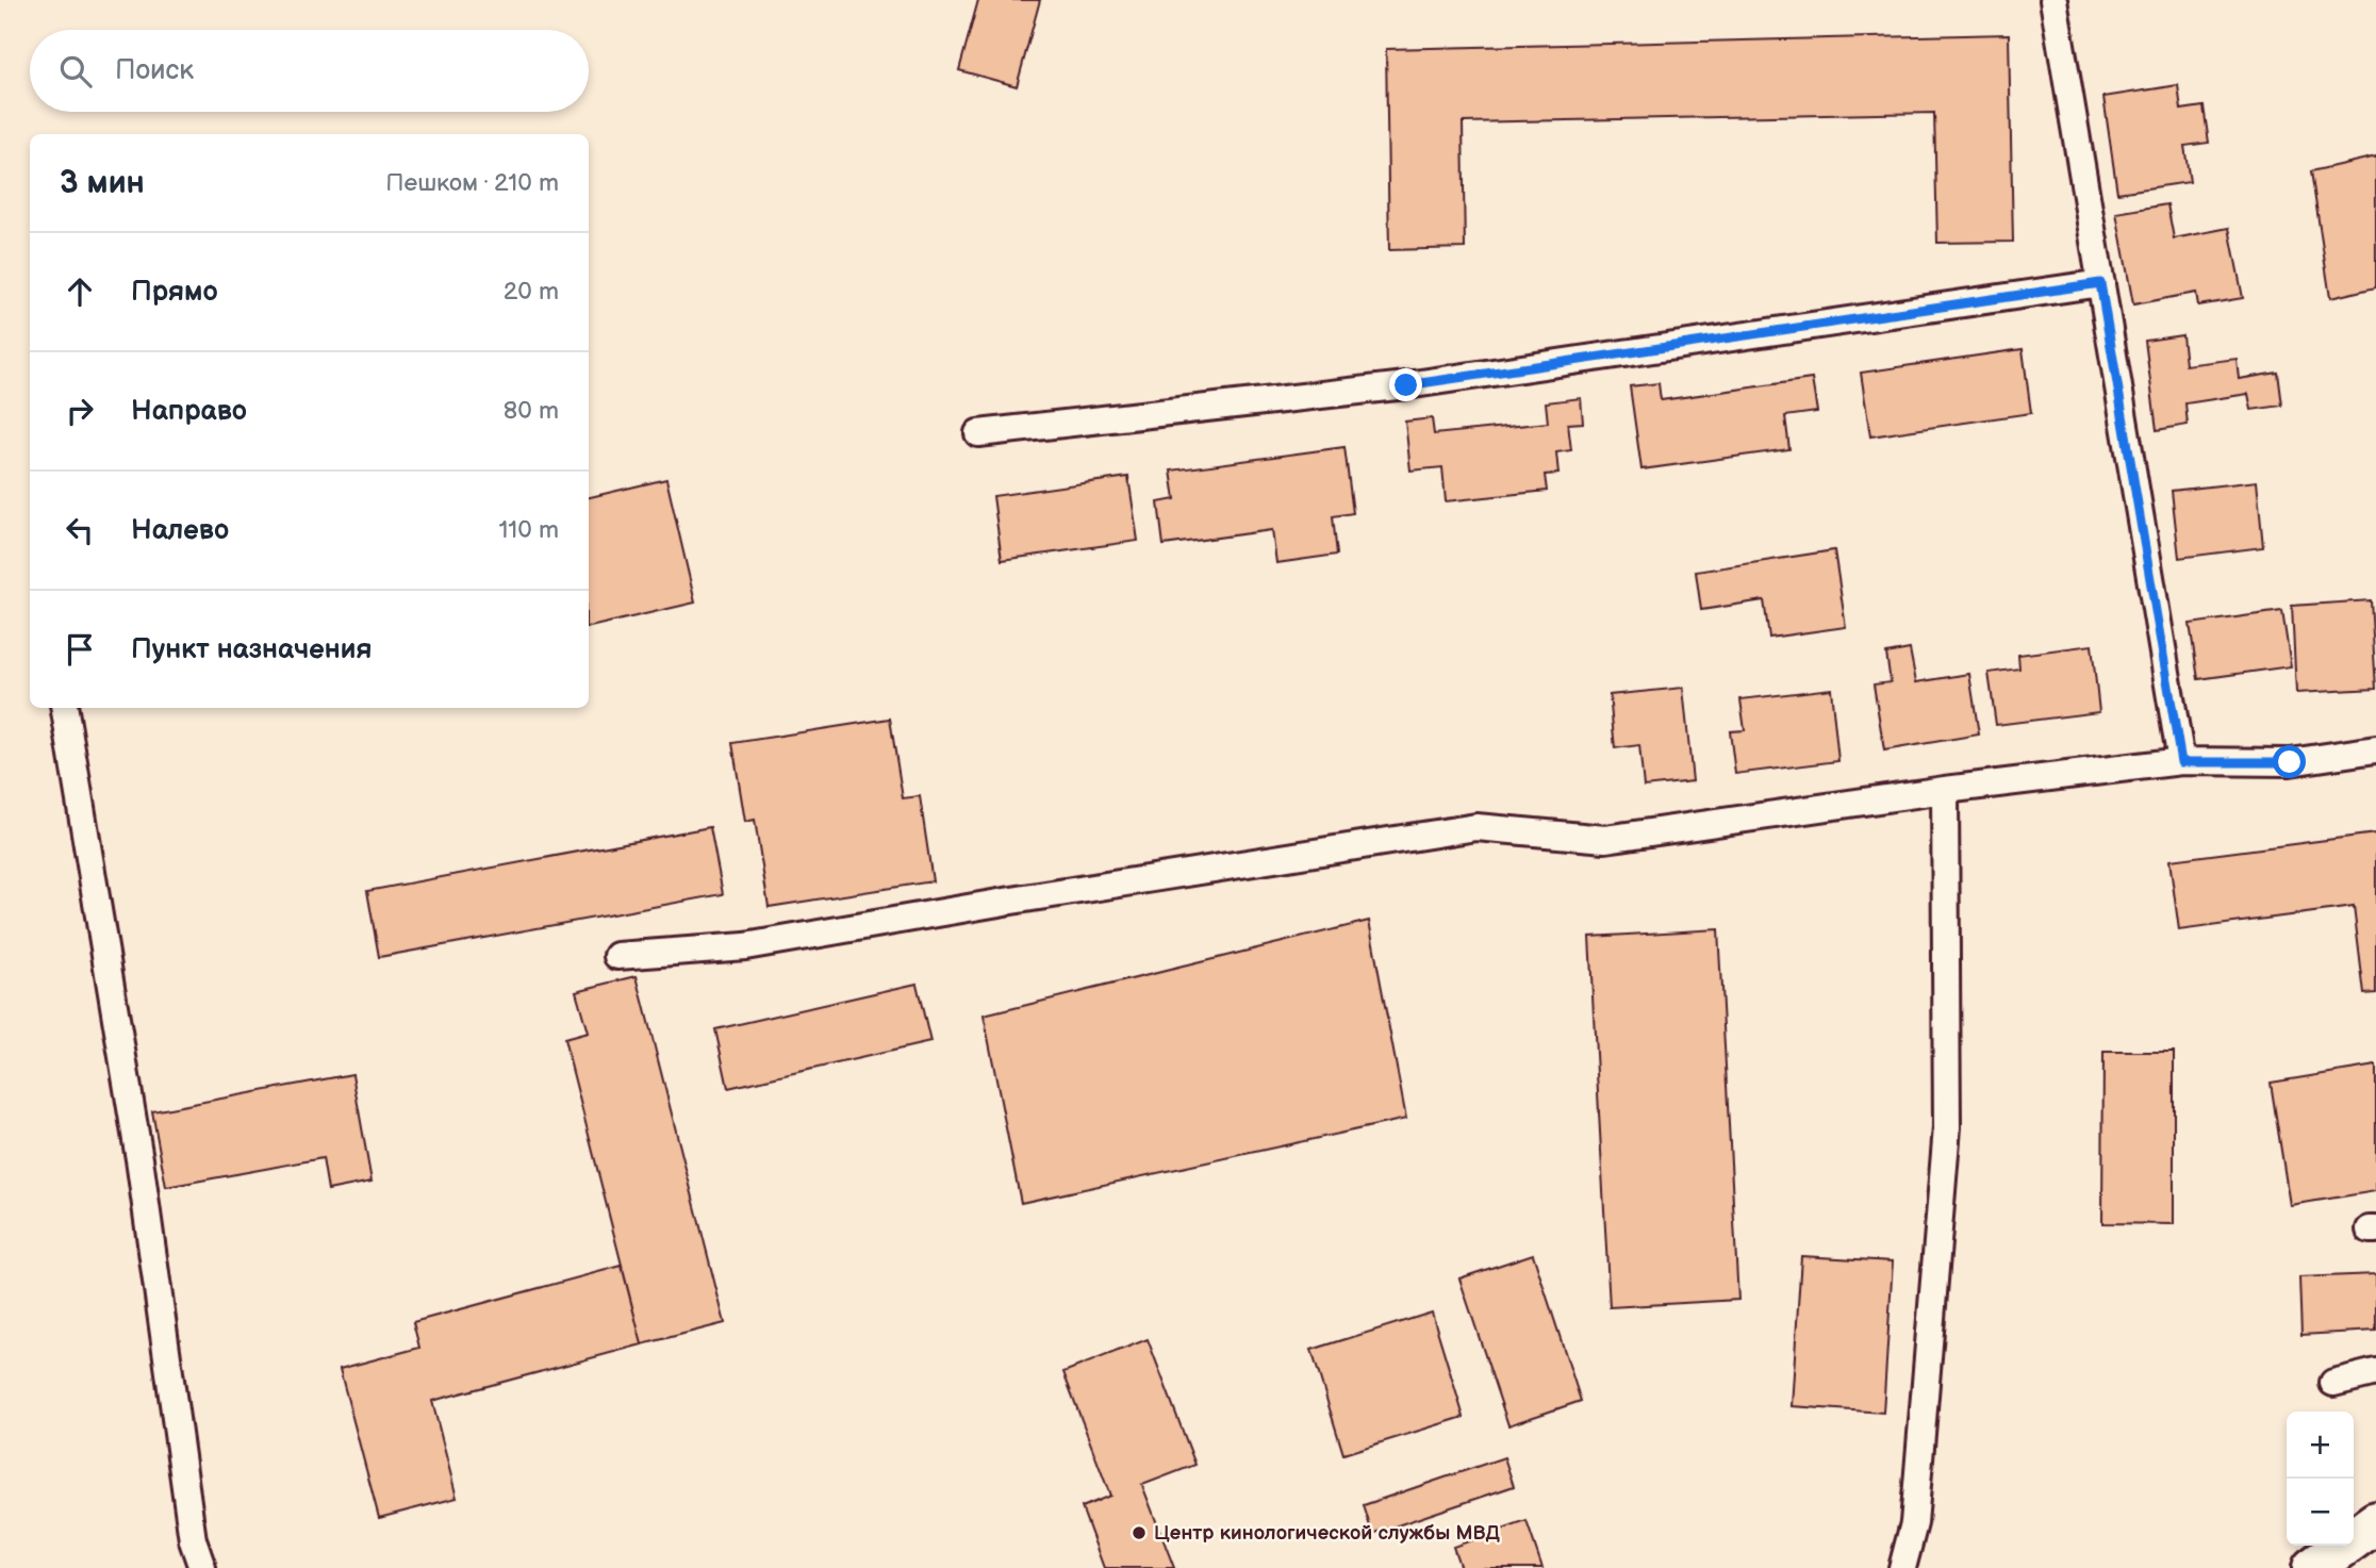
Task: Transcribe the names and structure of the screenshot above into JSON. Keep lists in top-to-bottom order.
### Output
{
  "places": ["Центр кинологической службы МВД"],
  "page": {
    "search": "Поиск",
    "heading": ["3 мин", "Пешком · 210 m"],
    "list": [
      ["Прямо", "20 m"],
      ["Направо", "80 m"],
      ["Налево", "110 m"],
      "Пункт назначения"
    ],
    "map_buttons": ["+", "−"]
  }
}
